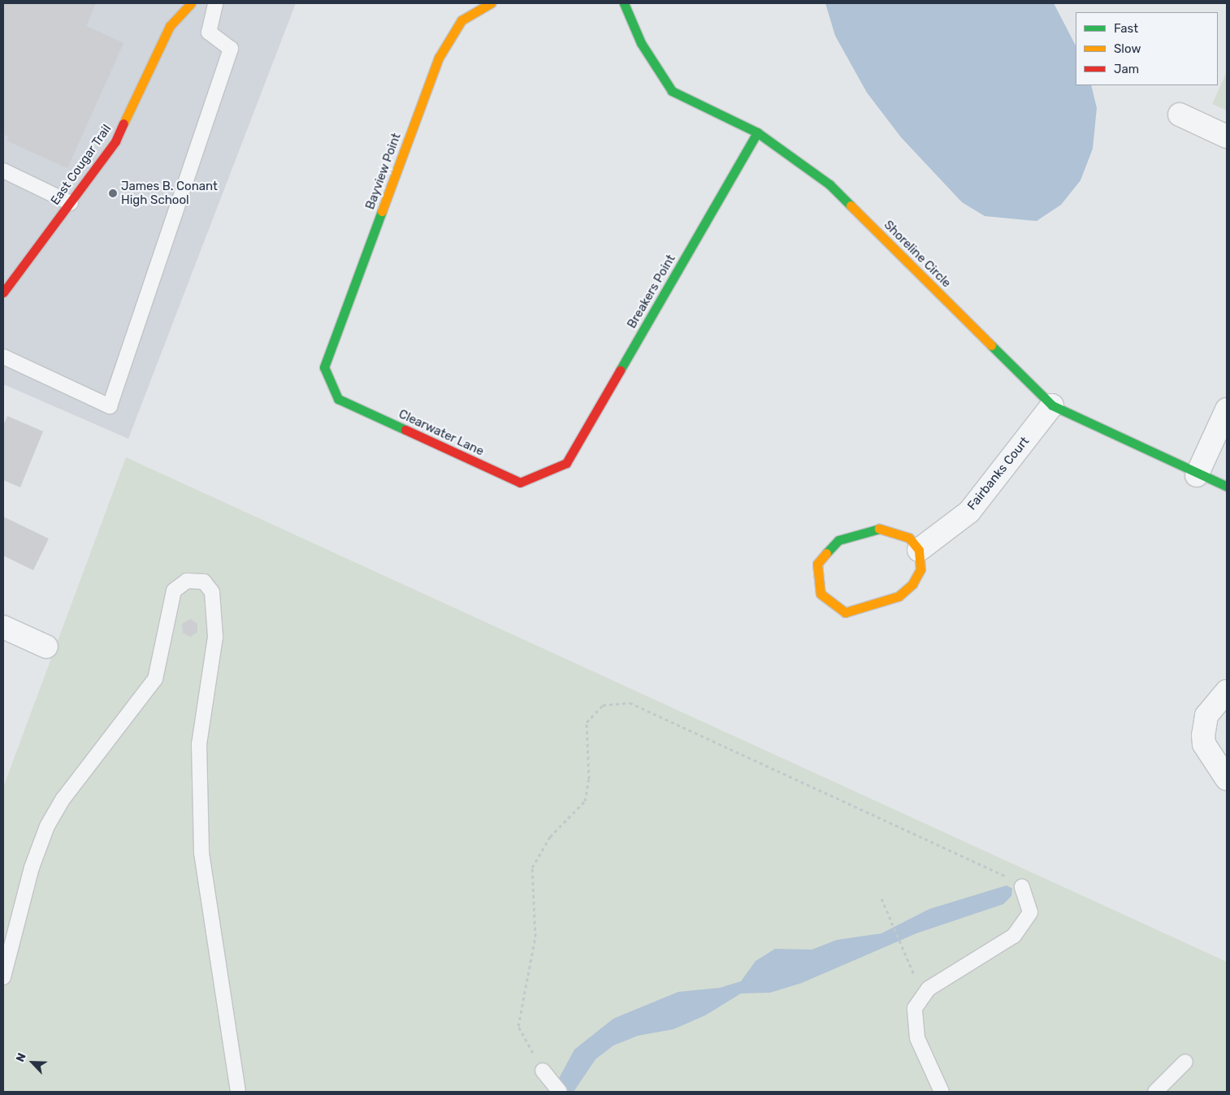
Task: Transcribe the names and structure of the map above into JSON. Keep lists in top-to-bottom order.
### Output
{
  "streets": {
    "street": [
      "East Cougar Trail",
      "Bayview Point",
      "Shoreline Circle",
      "Breakers Point",
      "Clearwater Lane",
      "Fairbanks Court"
    ]
  },
  "crossings": [
    ["Bayview Point", "Clearwater Lane"],
    ["Shoreline Circle", "Breakers Point"],
    ["Shoreline Circle", "Fairbanks Court"],
    ["Breakers Point", "Clearwater Lane"]
  ],
  "places": ["James B. Conant High School"],
  "legend": ["Fast", "Slow", "Jam"],
  "north": "top left"
}
